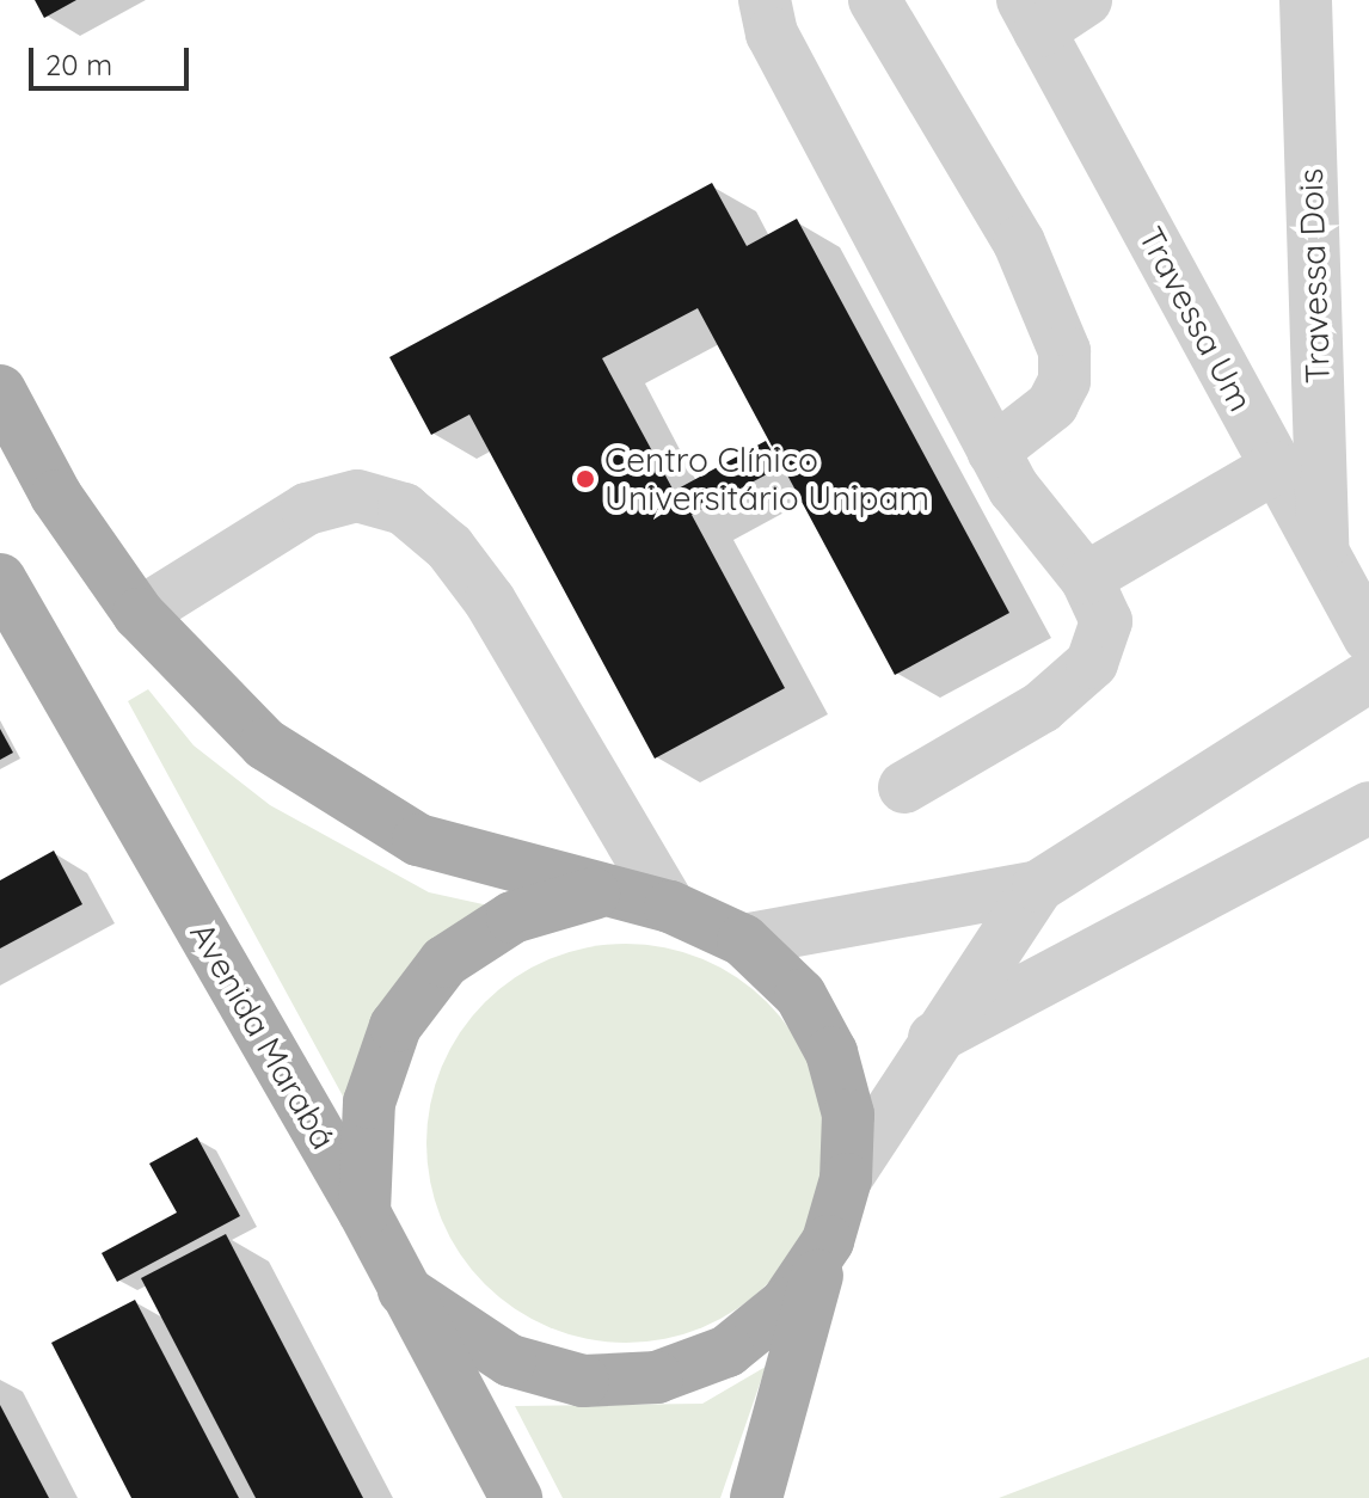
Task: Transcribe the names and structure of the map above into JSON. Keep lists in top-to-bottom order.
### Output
{
  "streets": {
    "main road": ["Avenida Marabá"],
    "street": ["Travessa Dois", "Travessa Um"]
  },
  "crossings": [
    ["Travessa Dois", "Travessa Um"]
  ],
  "places": ["Centro Clínico Universitário Unipam"],
  "scale_bar": "20 m"
}
